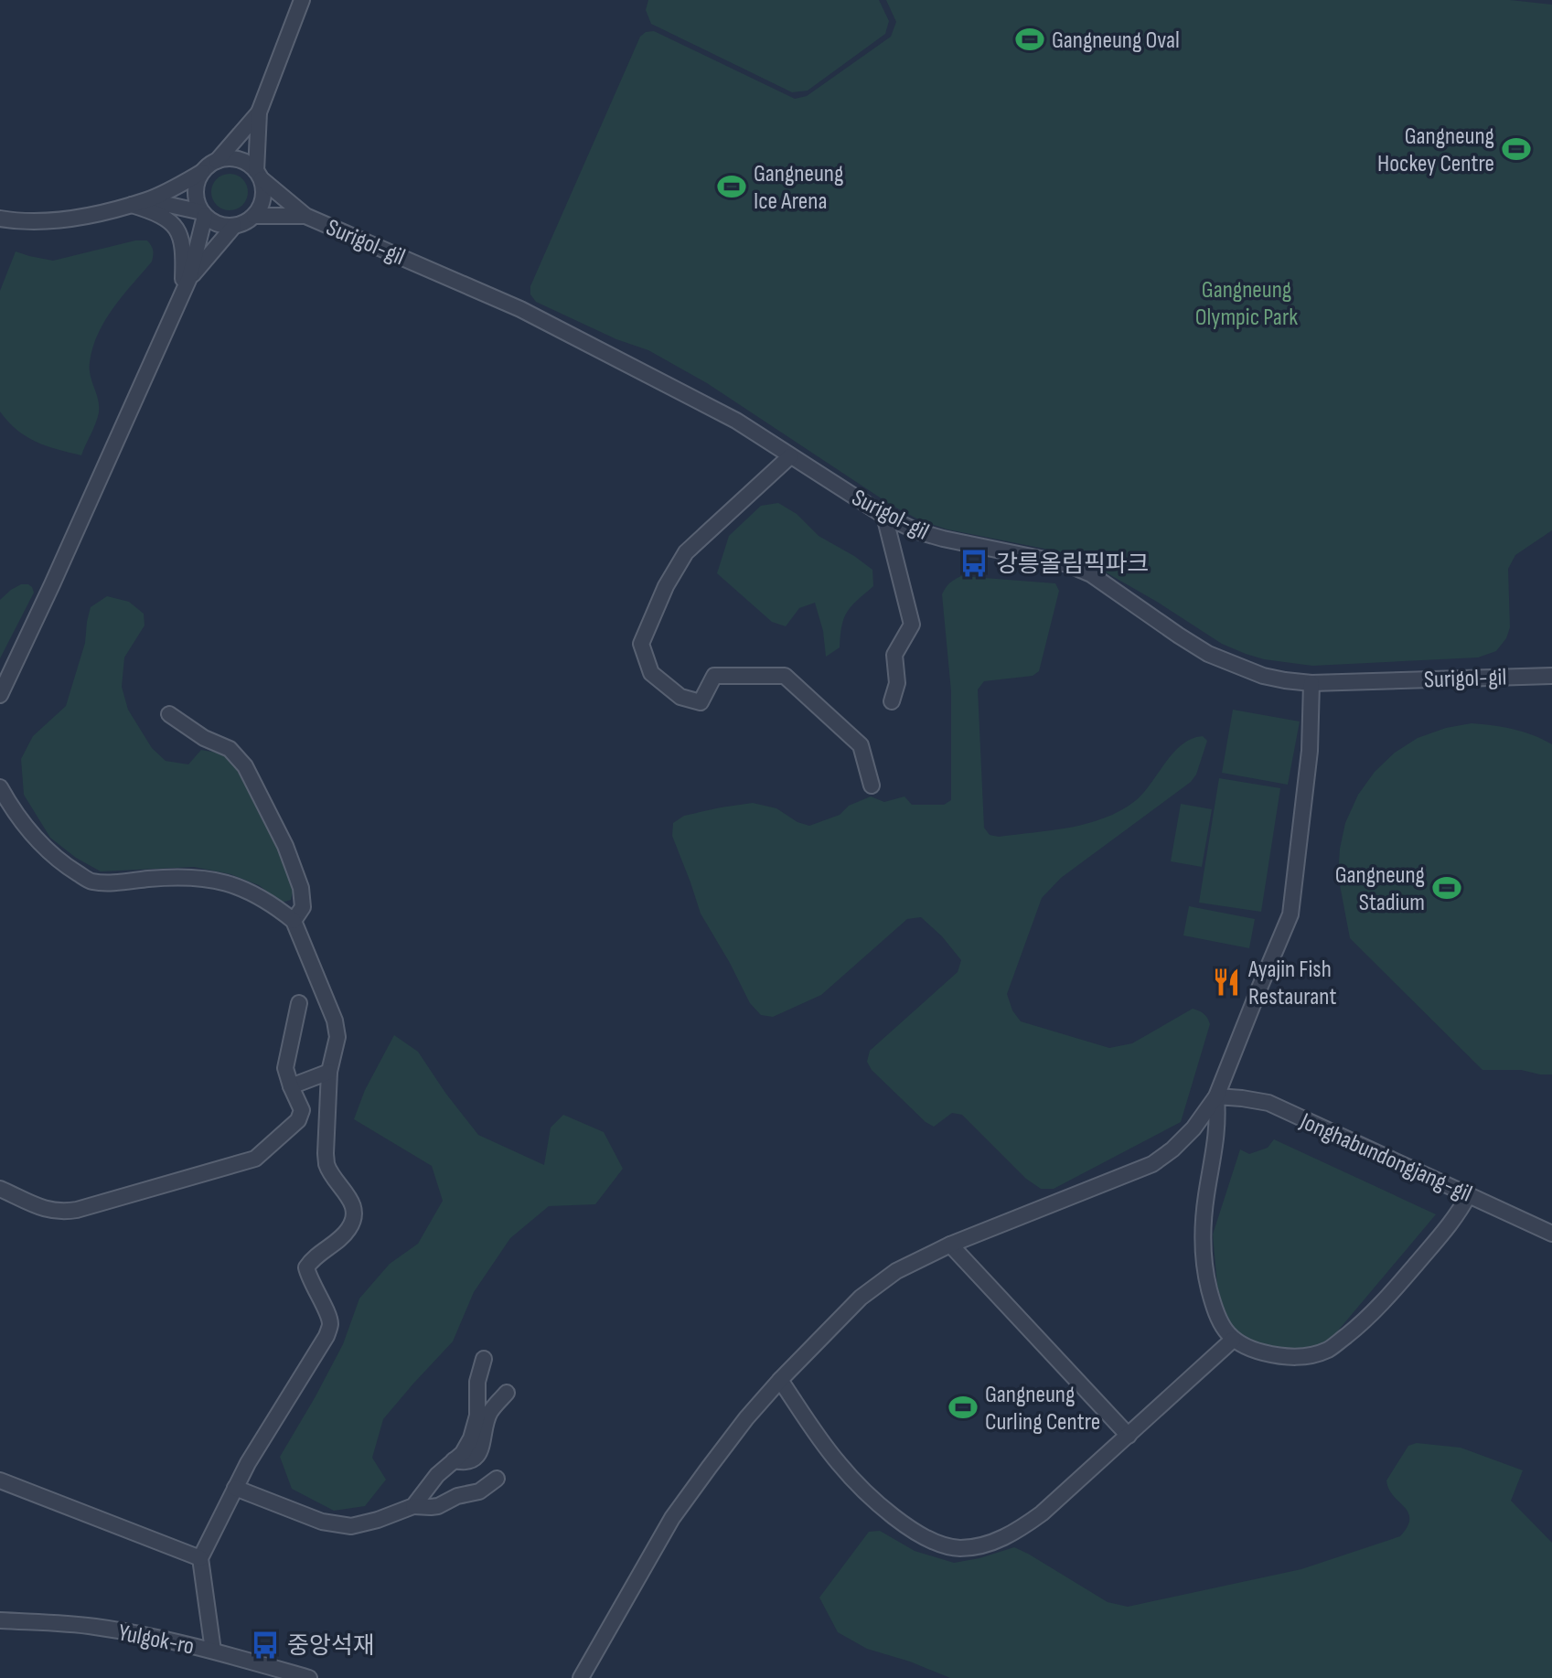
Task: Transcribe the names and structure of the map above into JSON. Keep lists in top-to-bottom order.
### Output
{
  "streets": {
    "street": ["Surigol-gil", "Jonghabundongjang-gil", "Yulgok-ro"]
  },
  "parks": ["Gangneung Olympic Park"],
  "places": {
    "sports": [
      "Gangneung Oval",
      "Gangneung Hockey Centre",
      "Gangneung Ice Arena",
      "Gangneung Stadium",
      "Gangneung Curling Centre"
    ],
    "bus stop": ["강릉올림픽파크", "중앙석재"],
    "restaurant": ["Ayajin Fish Restaurant"]
  }
}
